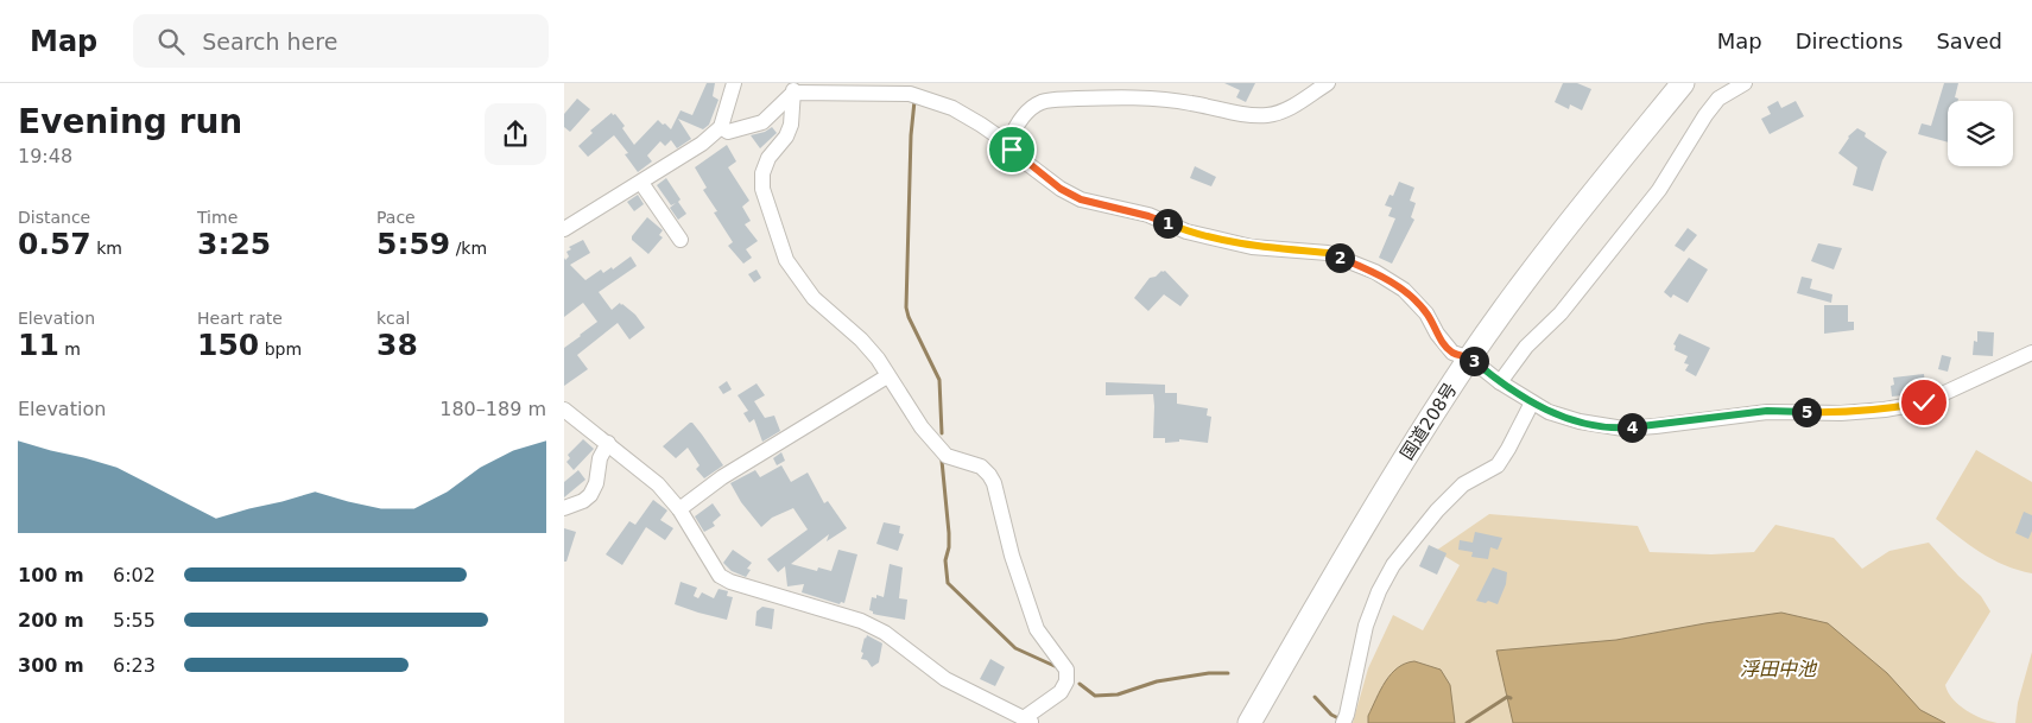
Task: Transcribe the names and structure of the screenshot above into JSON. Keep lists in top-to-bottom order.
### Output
{
  "streets": {
    "highway": ["国道208号"]
  },
  "water": ["浮田中池"],
  "page": {
    "header": "Map",
    "search": "Search here",
    "nav": ["Map", "Directions", "Saved"],
    "heading": ["Evening run", "19:48"],
    "stats": [
      ["Distance", "0.57 km"],
      ["Time", "3:25"],
      ["Pace", "5:59 /km"],
      ["Elevation", "11 m"],
      ["Heart rate", "150 bpm"],
      ["kcal", "38"]
    ],
    "pins": [
      "1",
      "2",
      "3",
      "5",
      "4"
    ],
    "chart": ["Elevation", "180–189 m"],
    "list": [
      {
        "name": "100 m",
        "note": "6:02"
      },
      {
        "name": "200 m",
        "note": "5:55"
      },
      {
        "name": "300 m",
        "note": "6:23"
      }
    ]
  }
}
